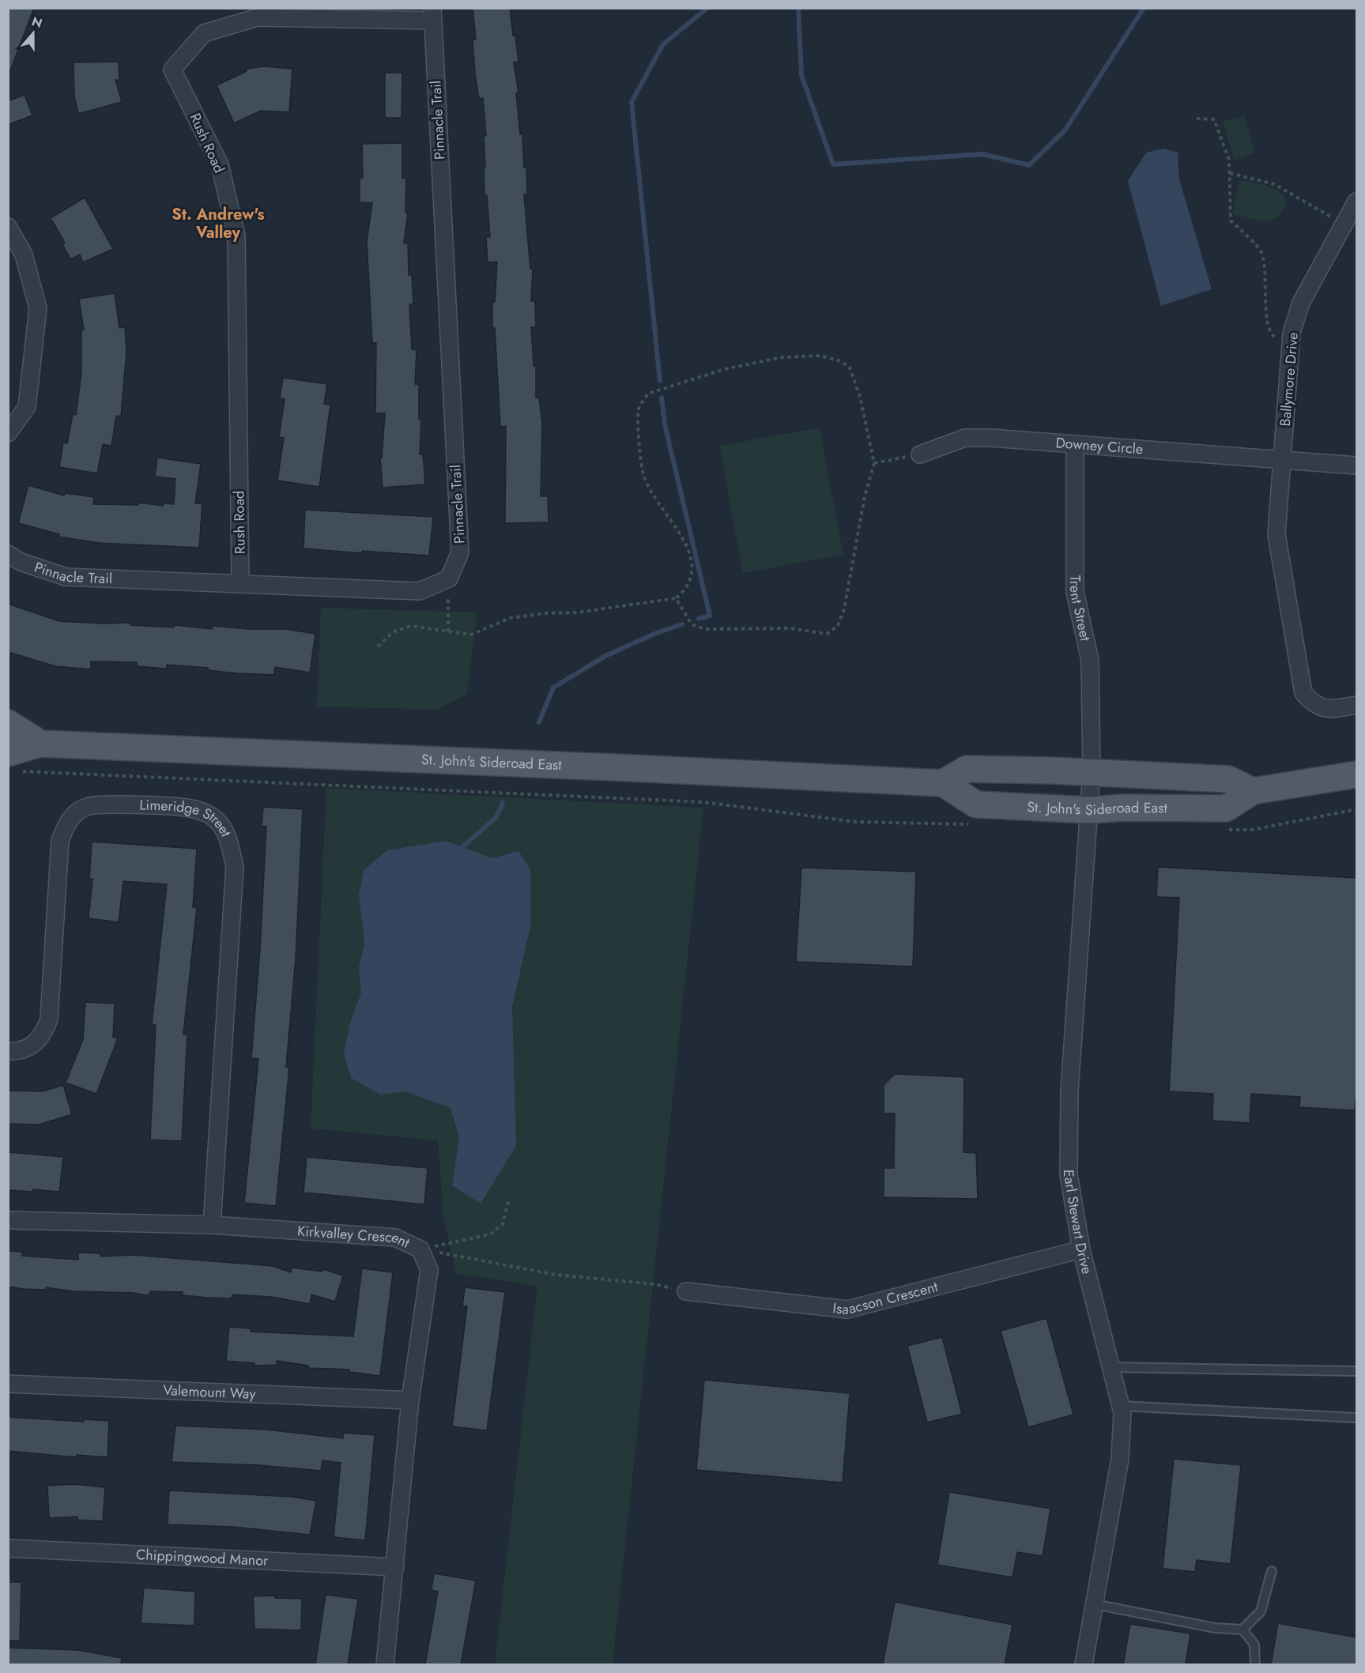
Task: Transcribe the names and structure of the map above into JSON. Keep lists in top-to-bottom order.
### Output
{
  "streets": {
    "main road": ["St. John's Sideroad East"],
    "street": [
      "Pinnacle Trail",
      "Rush Road",
      "Ballymore Drive",
      "Downey Circle",
      "Trent Street",
      "Limeridge Street",
      "Earl Stewart Drive",
      "Kirkvalley Crescent",
      "Isaacson Crescent",
      "Valemount Way",
      "Chippingwood Manor"
    ]
  },
  "crossings": [
    ["Pinnacle Trail", "Rush Road"],
    ["Ballymore Drive", "Downey Circle"],
    ["Downey Circle", "Trent Street"],
    ["Trent Street", "Earl Stewart Drive"],
    ["St. John's Sideroad East", "Earl Stewart Drive"],
    ["Limeridge Street", "Kirkvalley Crescent"],
    ["Earl Stewart Drive", "Isaacson Crescent"],
    ["Kirkvalley Crescent", "Valemount Way"],
    ["Kirkvalley Crescent", "Chippingwood Manor"]
  ],
  "districts": ["St. Andrew's Valley"],
  "north": "top"
}
